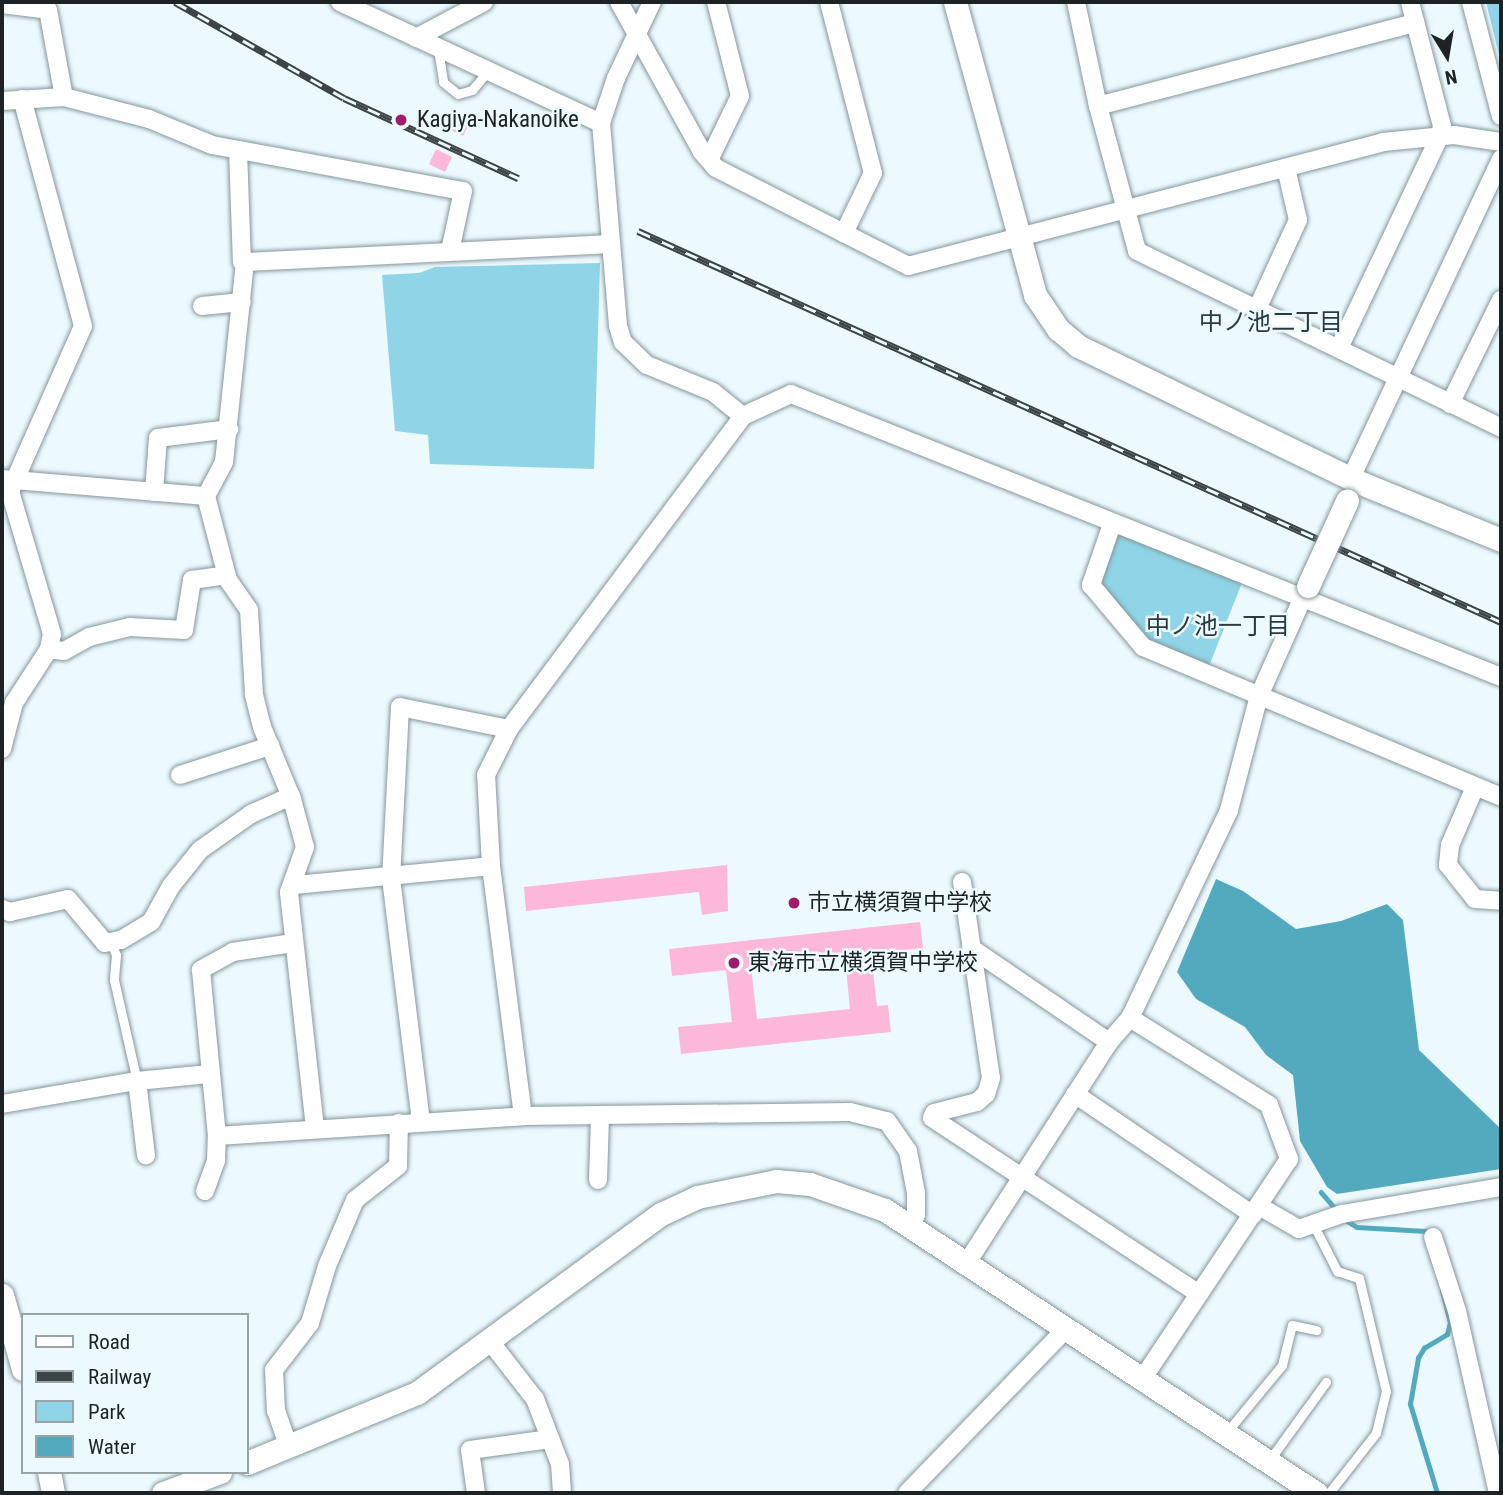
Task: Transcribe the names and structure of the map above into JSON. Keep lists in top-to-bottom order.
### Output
{
  "districts": ["中ノ池二丁目", "中ノ池一丁目"],
  "places": ["Kagiya-Nakanoike", "市立横須賀中学校", "東海市立横須賀中学校"],
  "legend": [
    "Road",
    "Railway",
    "Park",
    "Water"
  ],
  "north": "bottom"
}
